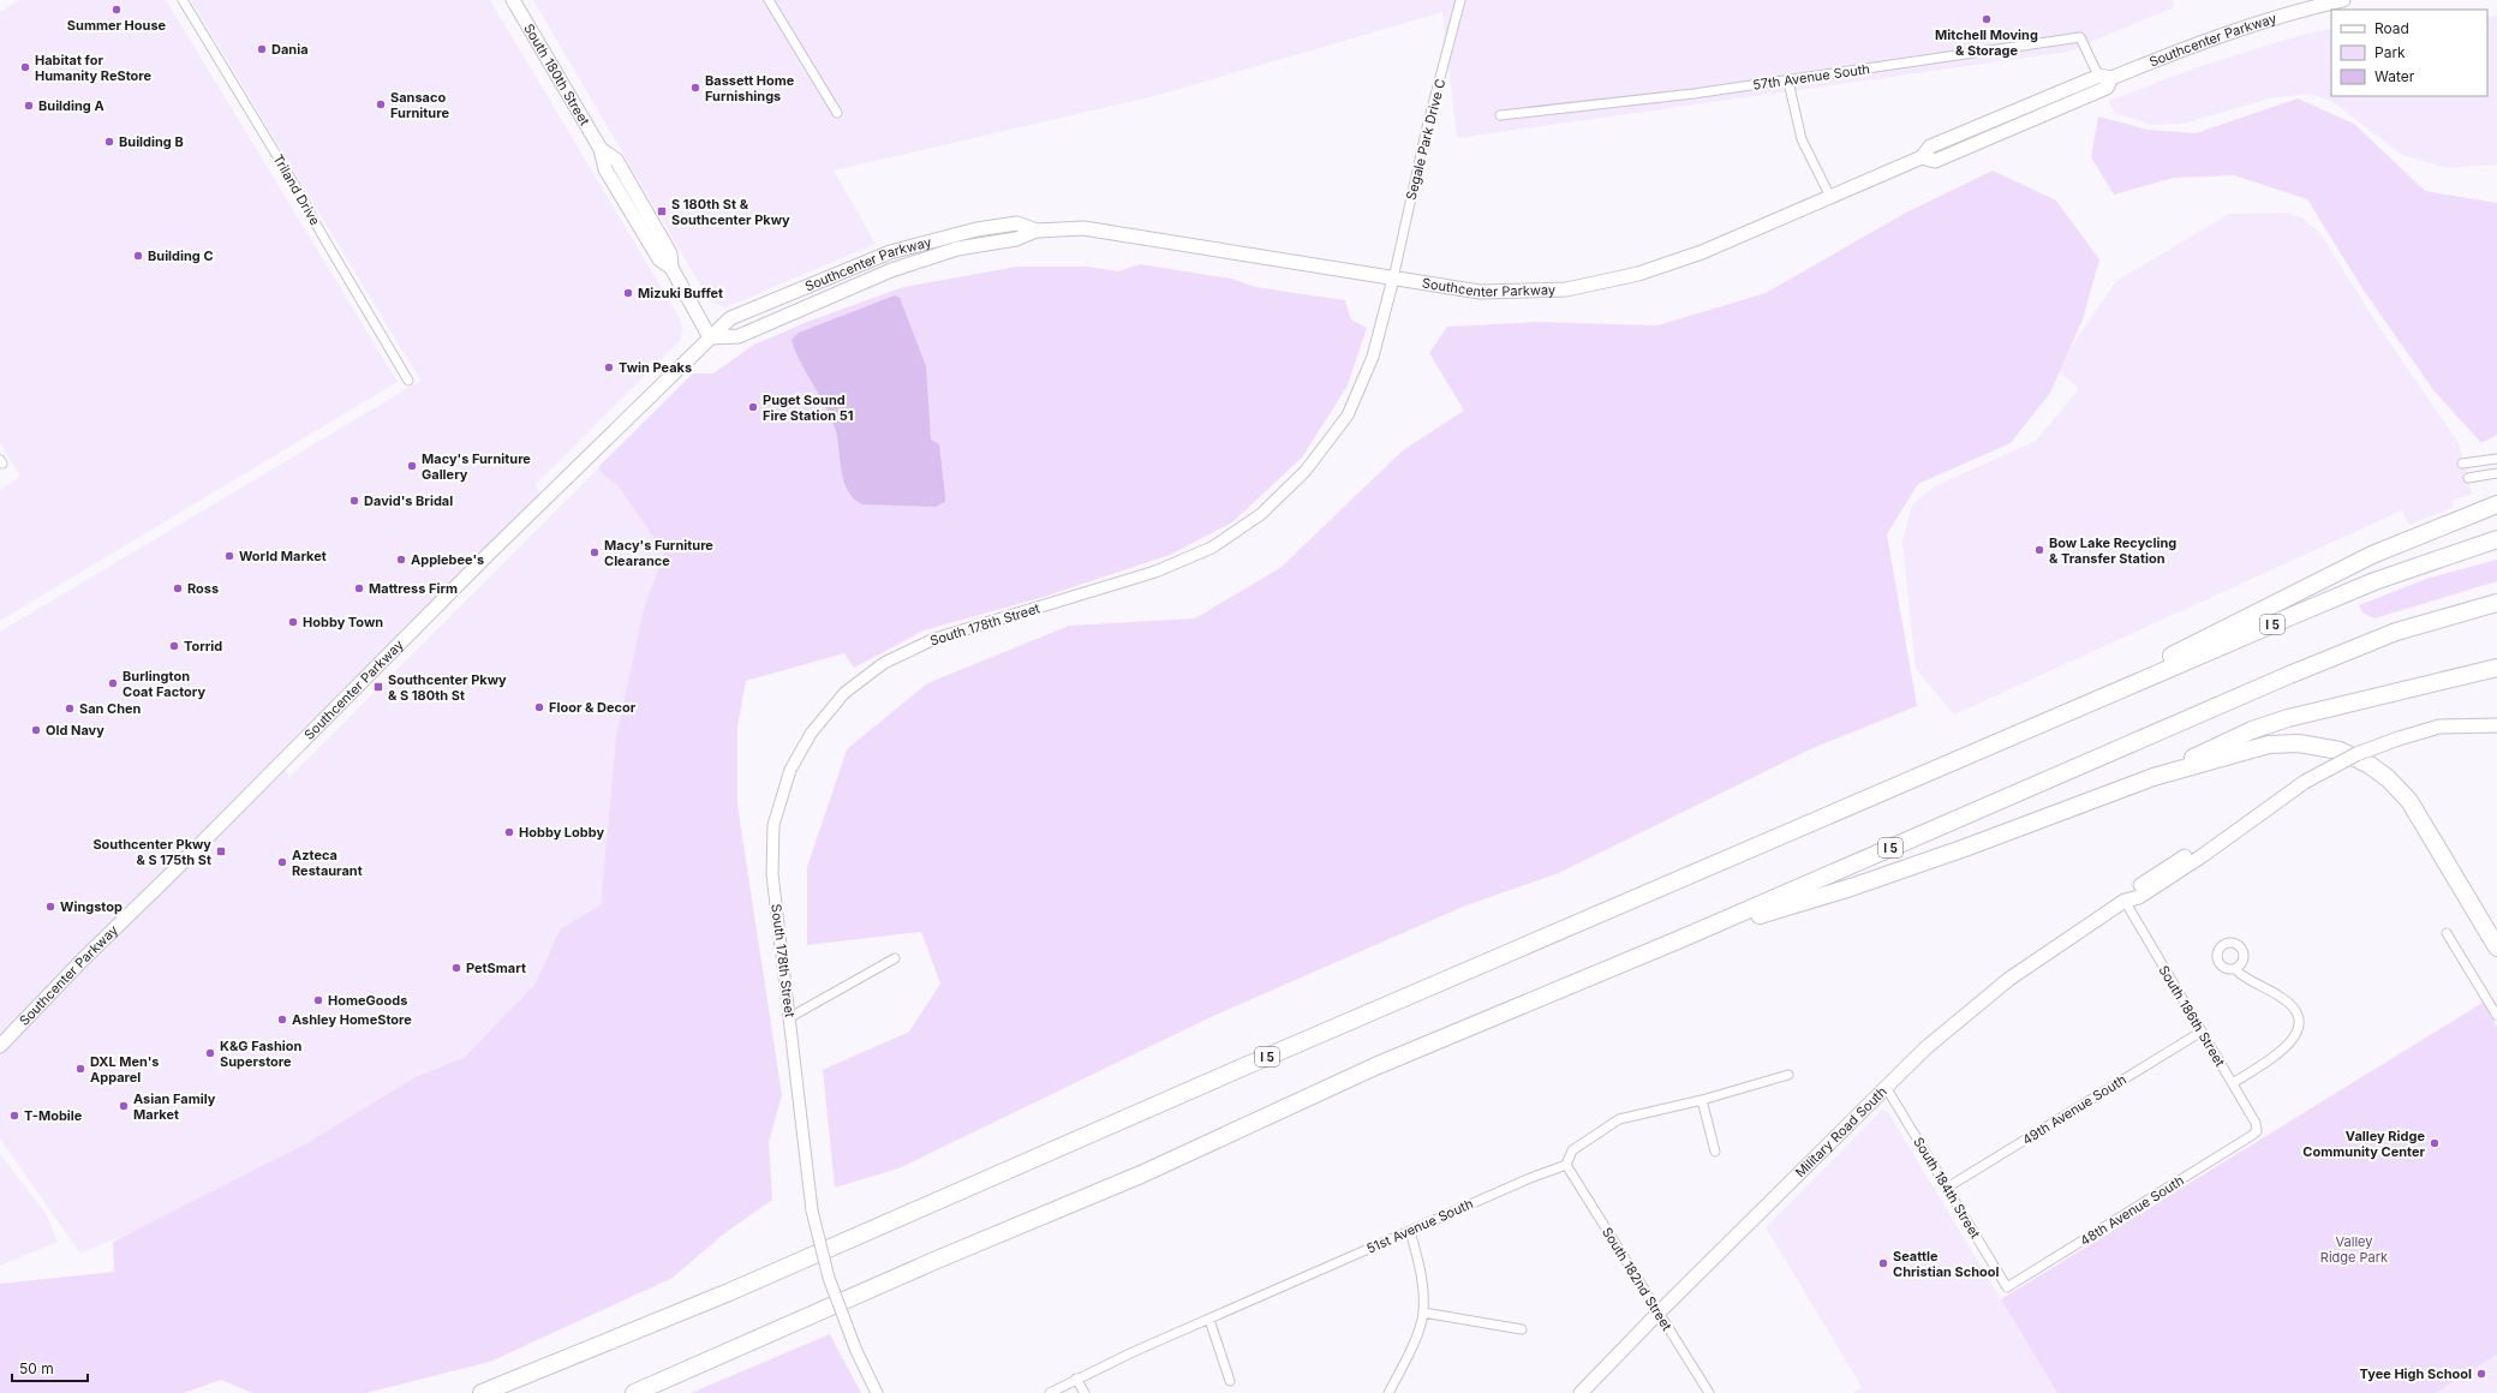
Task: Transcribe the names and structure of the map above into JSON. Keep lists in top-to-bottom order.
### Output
{
  "streets": {
    "highway": ["I 5"],
    "main road": ["Southcenter Parkway", "South 180th Street", "Military Road South"],
    "street": [
      "57th Avenue South",
      "Segale Park Drive C",
      "Triland Drive",
      "South 178th Street",
      "South 186th Street",
      "49th Avenue South",
      "South 184th Street",
      "48th Avenue South",
      "51st Avenue South",
      "South 182nd Street"
    ]
  },
  "crossings": [
    ["Southcenter Parkway", "South 180th Street"],
    ["Southcenter Parkway", "57th Avenue South"],
    ["Southcenter Parkway", "Segale Park Drive C"],
    ["Southcenter Parkway", "South 178th Street"],
    ["Segale Park Drive C", "South 178th Street"],
    ["South 186th Street", "49th Avenue South"],
    ["South 186th Street", "Military Road South"],
    ["South 186th Street", "48th Avenue South"],
    ["49th Avenue South", "South 184th Street"],
    ["Military Road South", "South 184th Street"],
    ["Military Road South", "South 182nd Street"],
    ["South 184th Street", "48th Avenue South"],
    ["51st Avenue South", "South 182nd Street"]
  ],
  "parks": ["Valley Ridge Park"],
  "places": {
    "other": [
      "Summer House",
      "Mitchell Moving & Storage",
      "Dania",
      "Habitat for Humanity ReStore",
      "Bassett Home Furnishings",
      "Sansaco Furniture",
      "Building A",
      "Building B",
      "Building C",
      "Mizuki Buffet",
      "Twin Peaks",
      "Puget Sound Fire Station 51",
      "Macy's Furniture Gallery",
      "David's Bridal",
      "Bow Lake Recycling & Transfer Station",
      "Macy's Furniture Clearance",
      "World Market",
      "Applebee's",
      "Ross",
      "Mattress Firm",
      "Hobby Town",
      "Torrid",
      "Burlington Coat Factory",
      "Floor & Decor",
      "San Chen",
      "Old Navy",
      "Hobby Lobby",
      "Azteca Restaurant",
      "Wingstop",
      "PetSmart",
      "HomeGoods",
      "Ashley HomeStore",
      "K&G Fashion Superstore",
      "DXL Men's Apparel",
      "Asian Family Market",
      "T-Mobile",
      "Valley Ridge Community Center",
      "Seattle Christian School",
      "Tyee High School"
    ],
    "transit": ["S 180th St & Southcenter Pkwy", "Southcenter Pkwy & S 180th St", "Southcenter Pkwy & S 175th St"]
  },
  "legend": ["Road", "Park", "Water"],
  "scale_bar": "50 m"
}
